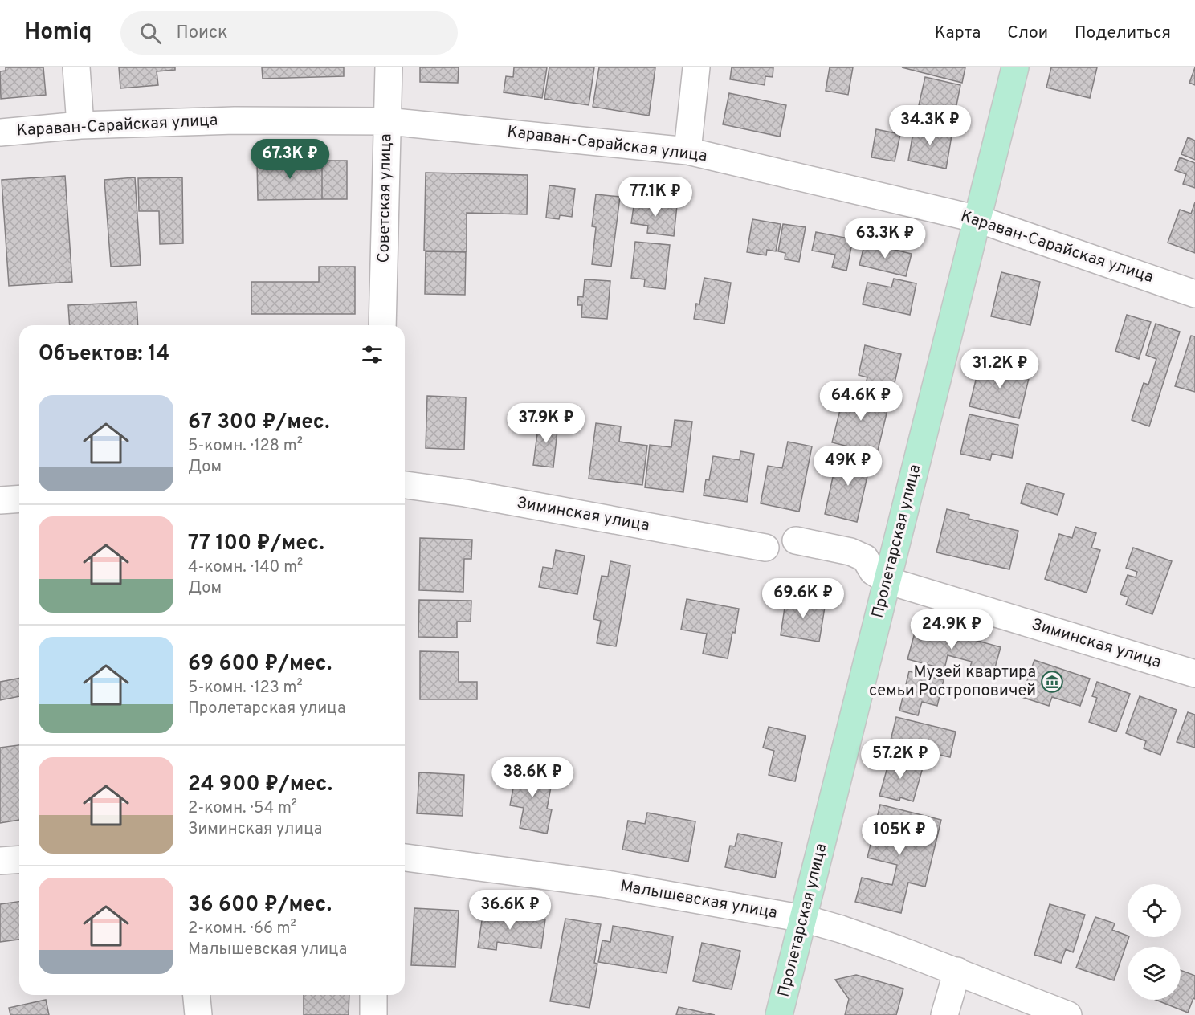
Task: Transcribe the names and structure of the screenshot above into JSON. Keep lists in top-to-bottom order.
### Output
{
  "streets": {
    "main road": ["Пролетарская улица"],
    "street": [
      "Караван-Сарайская улица",
      "Советская улица",
      "Зиминская улица",
      "Малышевская улица"
    ]
  },
  "crossings": [
    ["Караван-Сарайская улица", "Советская улица"],
    ["Караван-Сарайская улица", "Пролетарская улица"],
    ["Зиминская улица", "Пролетарская улица"],
    ["Пролетарская улица", "Малышевская улица"]
  ],
  "places": {
    "museum": ["Музей квартира семьи Ростроповичей"]
  },
  "page": {
    "header": "Homiq",
    "search": "Поиск",
    "nav": ["Карта", "Слои", "Поделиться"],
    "price": [
      "34.3K ₽",
      "67.3K ₽",
      "77.1K ₽",
      "63.3K ₽",
      "31.2K ₽",
      "64.6K ₽",
      "37.9K ₽",
      "49K ₽",
      "69.6K ₽",
      "24.9K ₽",
      "57.2K ₽",
      "38.6K ₽",
      "105K ₽",
      "36.6K ₽"
    ],
    "heading": "Объектов: 14",
    "list": [
      {
        "name": "67 300 ₽/мес.",
        "note": "5-комн. · 128 m² · Дом"
      },
      {
        "name": "77 100 ₽/мес.",
        "note": "4-комн. · 140 m² · Дом"
      },
      {
        "name": "69 600 ₽/мес.",
        "note": "5-комн. · 123 m² · Пролетарская улица"
      },
      {
        "name": "24 900 ₽/мес.",
        "note": "2-комн. · 54 m² · Зиминская улица"
      },
      {
        "name": "36 600 ₽/мес.",
        "note": "2-комн. · 66 m² · Малышевская улица"
      }
    ]
  }
}
